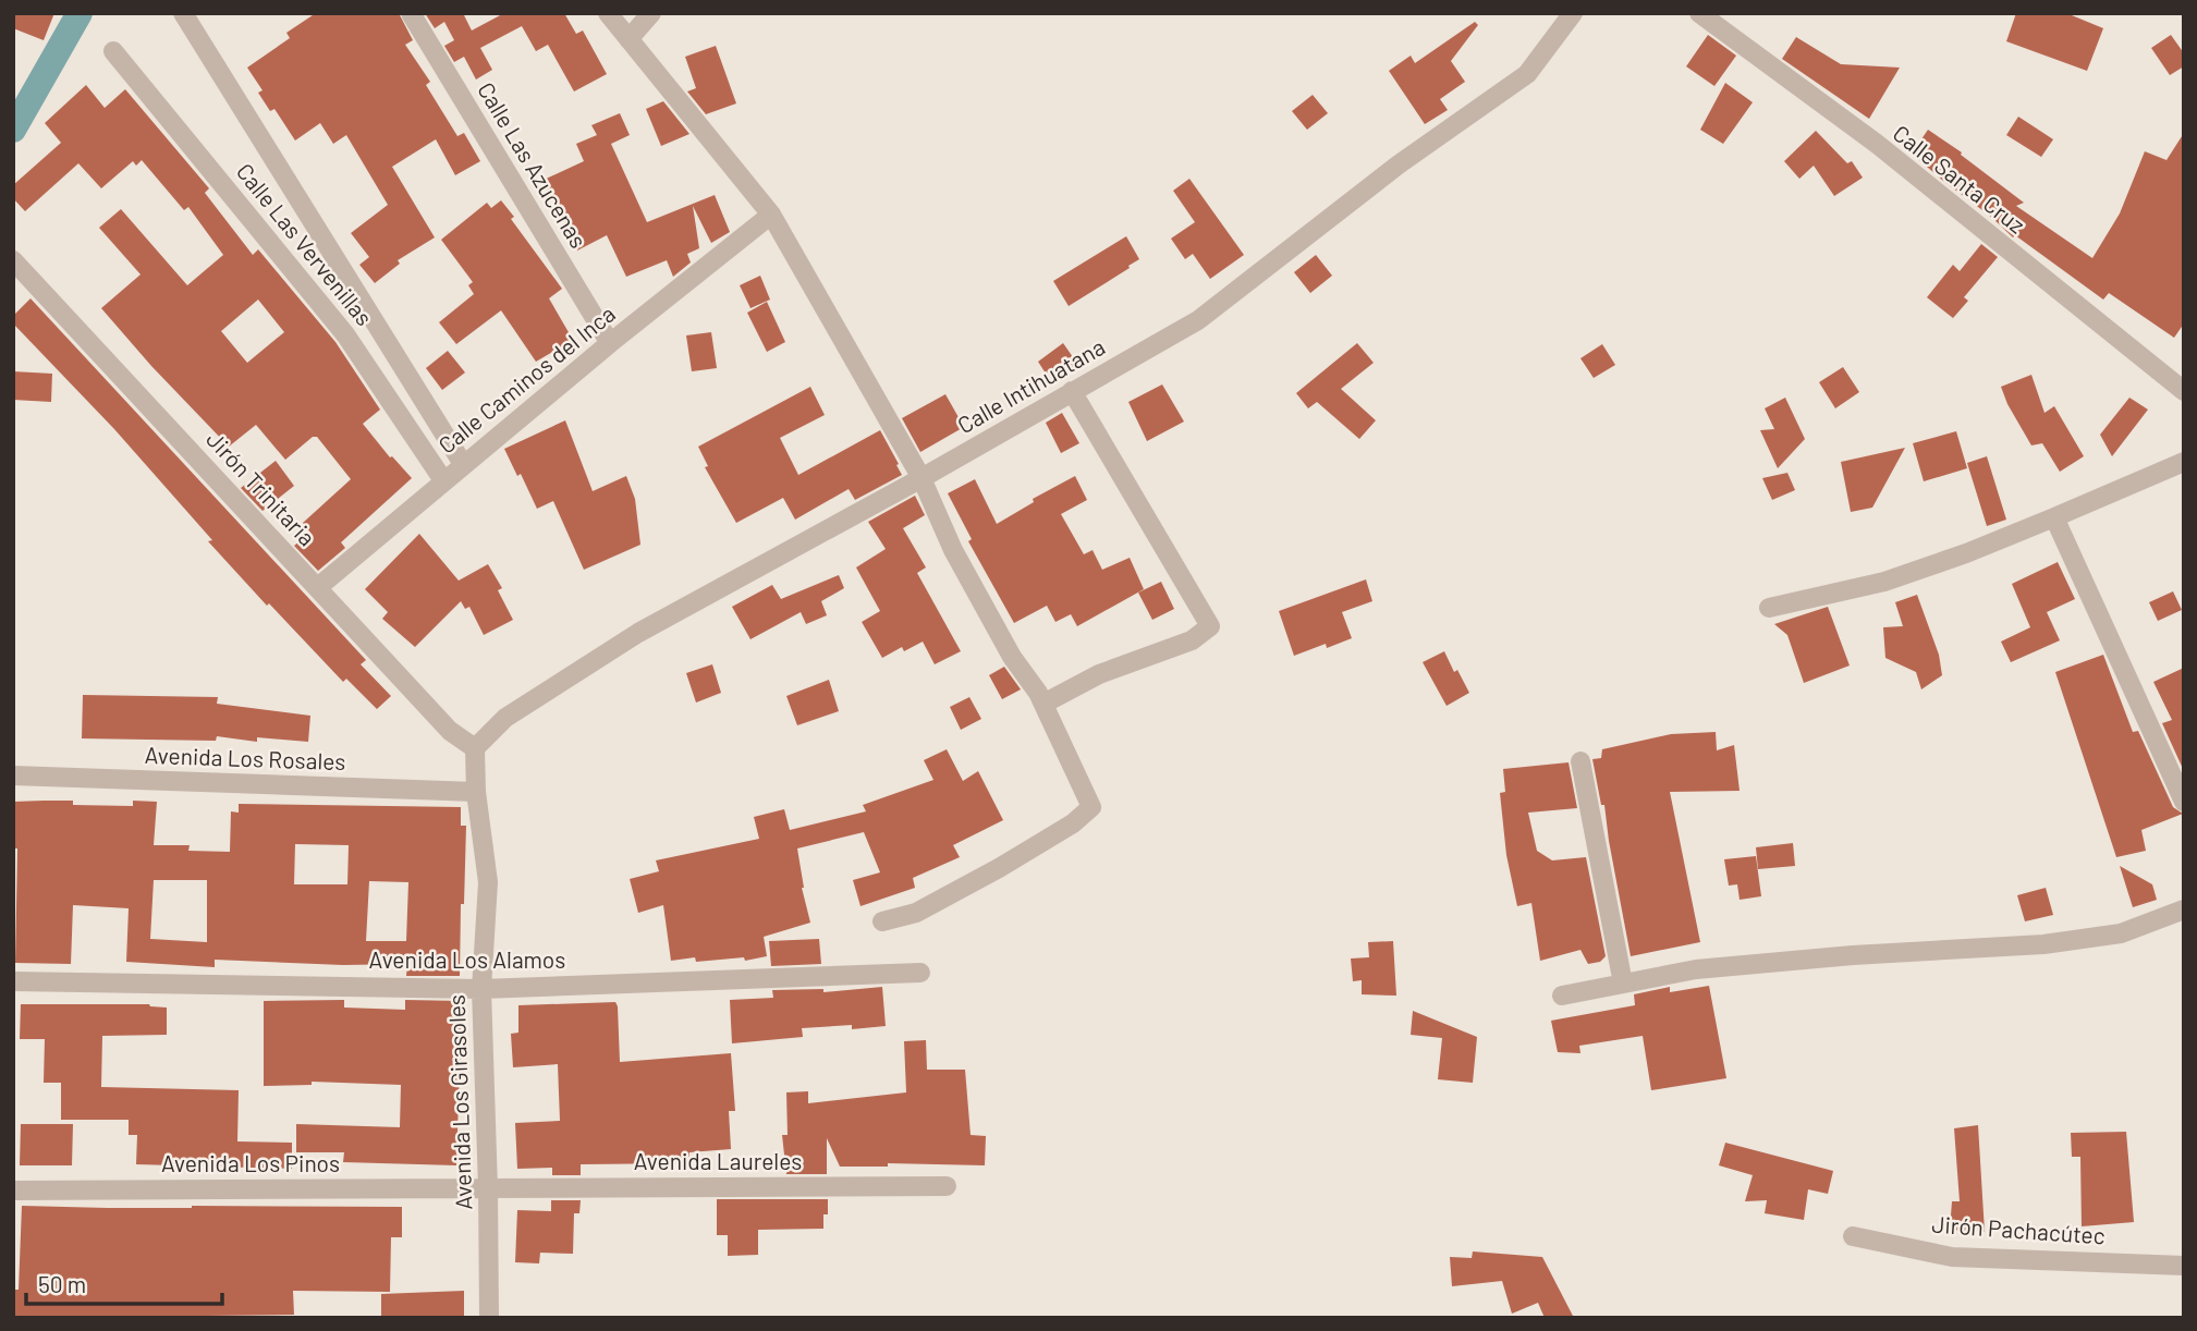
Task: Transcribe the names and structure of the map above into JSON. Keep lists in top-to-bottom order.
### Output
{
  "streets": {
    "street": [
      "Calle Las Azucenas",
      "Calle Santa Cruz",
      "Calle Las Vervenillas",
      "Calle Caminos del Inca",
      "Calle Intihuatana",
      "Jirón Trinitaria",
      "Avenida Los Rosales",
      "Avenida Los Alamos",
      "Avenida Los Girasoles",
      "Avenida Laureles",
      "Avenida Los Pinos",
      "Jirón Pachacútec"
    ]
  },
  "crossings": [
    ["Calle Las Azucenas", "Calle Caminos del Inca"],
    ["Calle Las Vervenillas", "Calle Caminos del Inca"],
    ["Calle Caminos del Inca", "Jirón Trinitaria"],
    ["Calle Intihuatana", "Jirón Trinitaria"],
    ["Calle Intihuatana", "Avenida Los Girasoles"],
    ["Jirón Trinitaria", "Avenida Los Girasoles"],
    ["Avenida Los Rosales", "Avenida Los Girasoles"],
    ["Avenida Los Alamos", "Avenida Los Girasoles"],
    ["Avenida Los Girasoles", "Avenida Laureles"],
    ["Avenida Los Girasoles", "Avenida Los Pinos"],
    ["Avenida Laureles", "Avenida Los Pinos"]
  ],
  "scale_bar": "50 m"
}
